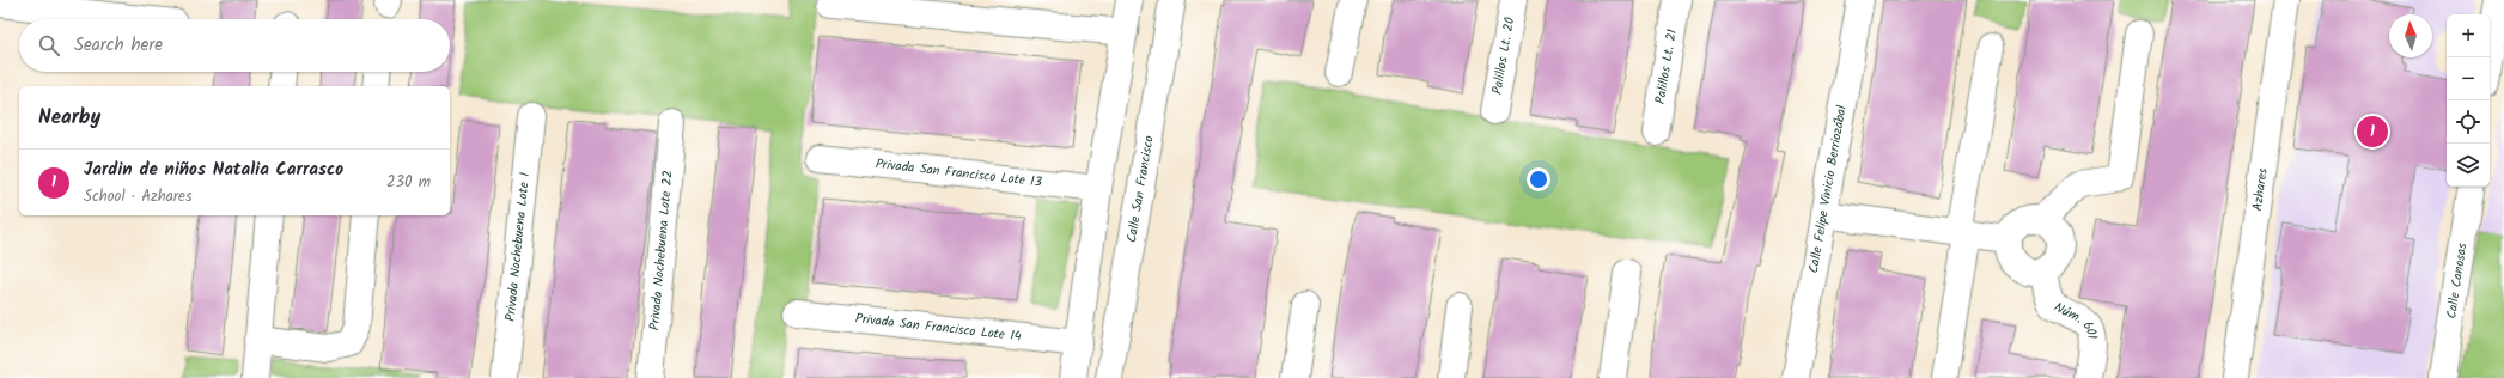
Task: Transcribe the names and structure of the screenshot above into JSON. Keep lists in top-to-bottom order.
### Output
{
  "streets": {
    "street": [
      "Palillos Lt. 20",
      "Palillos Lt. 21",
      "Privada San Francisco Lote 13",
      "Calle San Francisco",
      "Calle Felipe Vinicio Berriozábal",
      "Azhares",
      "Privada Nochebuena Lote 1",
      "Privada Nochebuena Lote 22",
      "Calle Canosas",
      "Núm. 601",
      "Privada San Francisco Lote 14"
    ]
  },
  "north": "top",
  "page": {
    "map_buttons": ["+", "−"],
    "search": "Search here",
    "heading": "Nearby",
    "pins": "1",
    "list": [
      {
        "mark": "1",
        "name": "Jardin de niños Natalia Carrasco",
        "note": "School · Azhares",
        "value": "230 m"
      }
    ]
  }
}
